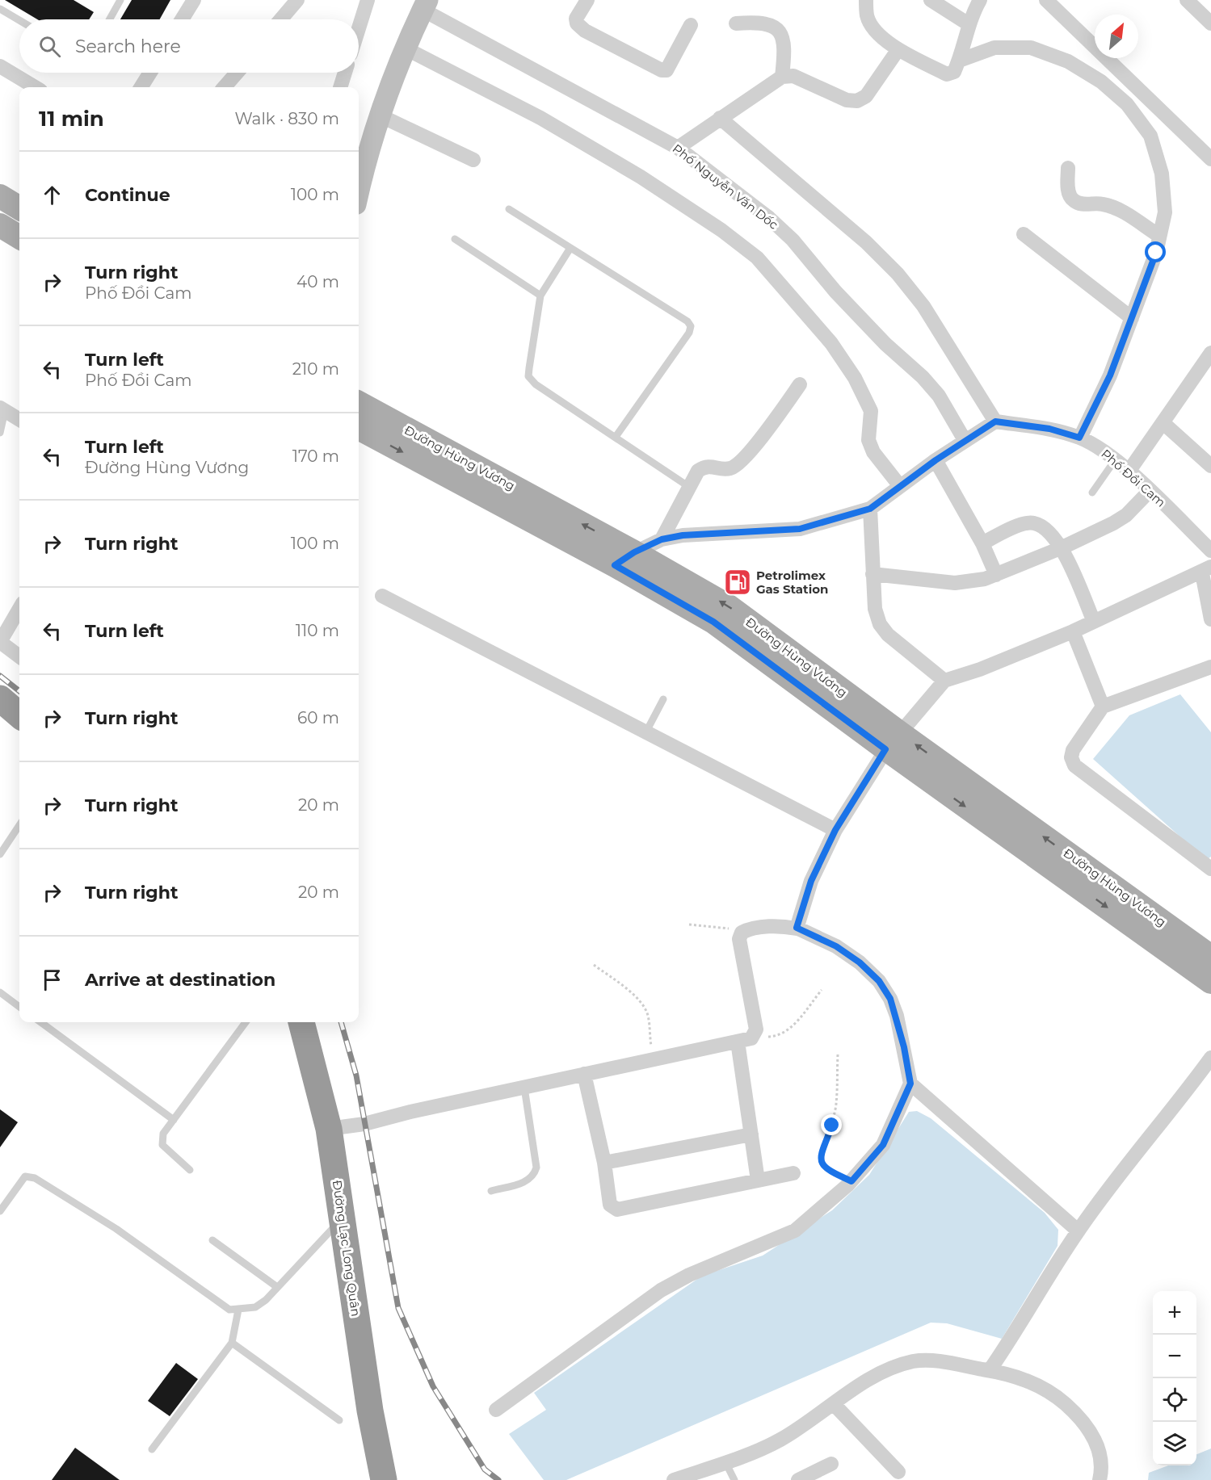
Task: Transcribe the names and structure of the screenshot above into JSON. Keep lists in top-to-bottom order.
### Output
{
  "streets": {
    "highway": ["Đường Lạc Long Quân"],
    "main road": ["Đường Hùng Vương"],
    "street": ["Phố Nguyễn Văn Dốc", "Phố Đồi Cam"]
  },
  "places": {
    "fuel station": ["Petrolimex Gas Station"]
  },
  "north": "top right",
  "page": {
    "search": "Search here",
    "heading": ["11 min", "Walk · 830 m"],
    "list": [
      ["Continue", "100 m"],
      ["Turn right", "Phố Đồi Cam", "40 m"],
      ["Turn left", "Phố Đồi Cam", "210 m"],
      ["Turn left", "Đường Hùng Vương", "170 m"],
      ["Turn right", "100 m"],
      ["Turn left", "110 m"],
      ["Turn right", "60 m"],
      ["Turn right", "20 m"],
      ["Turn right", "20 m"],
      "Arrive at destination"
    ],
    "map_buttons": ["+", "−"]
  }
}
